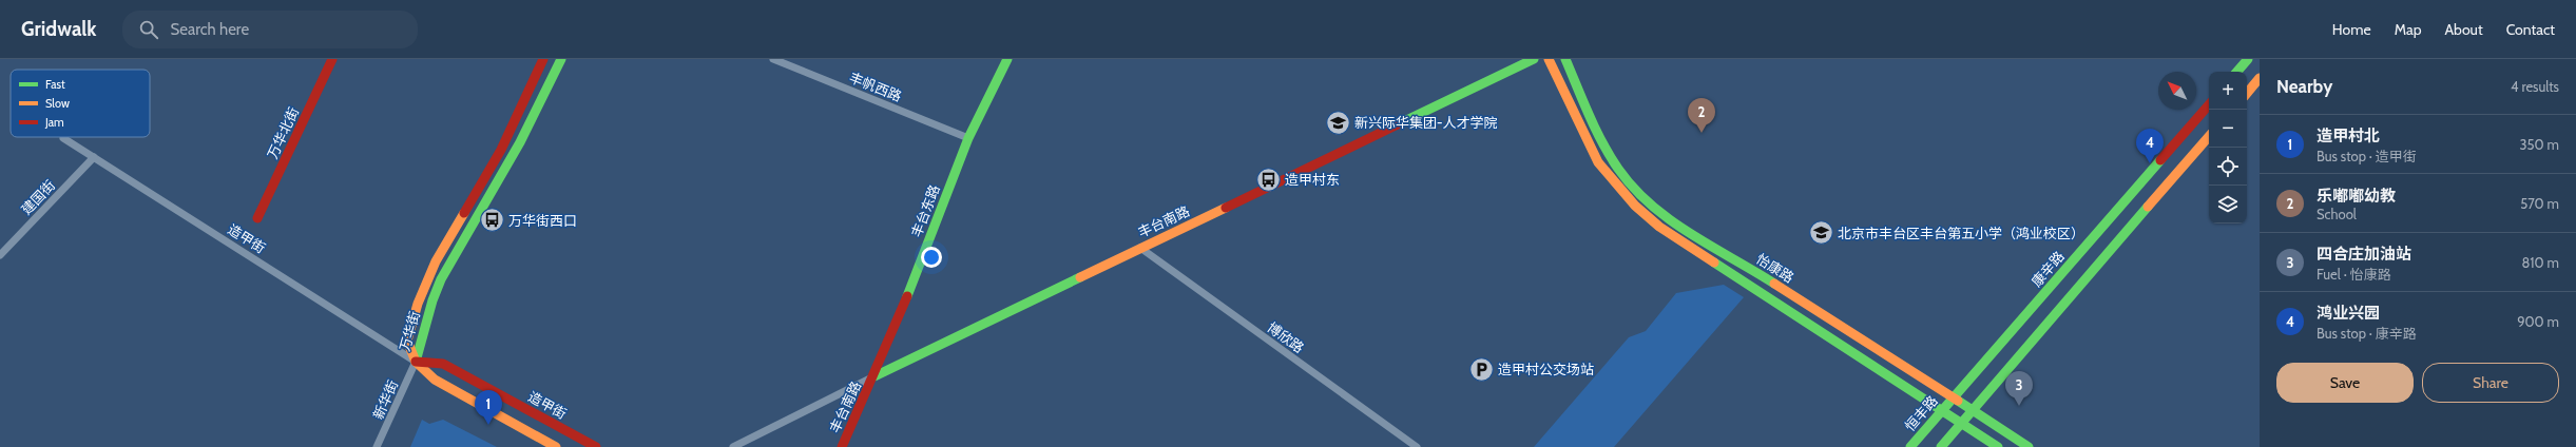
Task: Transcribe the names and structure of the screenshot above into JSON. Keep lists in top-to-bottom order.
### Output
{
  "streets": {
    "main road": [
      "万华北街",
      "丰台东路",
      "丰台南路",
      "造甲街",
      "怡康路",
      "康辛路",
      "万华街",
      "恒丰路"
    ],
    "street": [
      "丰帆西路",
      "建国街",
      "博欣路",
      "新华街"
    ]
  },
  "crossings": [
    ["丰帆西路", "丰台东路"],
    ["建国街", "造甲街"],
    ["丰台东路", "丰台南路"],
    ["丰台南路", "博欣路"],
    ["造甲街", "万华街"],
    ["造甲街", "新华街"],
    ["怡康路", "康辛路"],
    ["怡康路", "恒丰路"],
    ["康辛路", "恒丰路"],
    ["万华街", "新华街"]
  ],
  "places": {
    "school or university": ["新兴际华集团-人才学院", "北京市丰台区丰台第五小学（鸿业校区）"],
    "bus stop": ["造甲村东", "万华街西口"],
    "parking": ["造甲村公交场站"]
  },
  "legend": ["Fast", "Slow", "Jam"],
  "north": "top left",
  "page": {
    "header": "Gridwalk",
    "search": "Search here",
    "nav": [
      "Home",
      "Map",
      "About",
      "Contact"
    ],
    "heading": ["Nearby", "4 results"],
    "map_buttons": ["+", "−"],
    "pins": [
      "2",
      "4",
      "3",
      "1"
    ],
    "list": [
      {
        "mark": "1",
        "name": "造甲村北",
        "note": "Bus stop · 造甲街",
        "value": "350 m"
      },
      {
        "mark": "2",
        "name": "乐嘟嘟幼教",
        "note": "School",
        "value": "570 m"
      },
      {
        "mark": "3",
        "name": "四合庄加油站",
        "note": "Fuel · 怡康路",
        "value": "810 m"
      },
      {
        "mark": "4",
        "name": "鸿业兴园",
        "note": "Bus stop · 康辛路",
        "value": "900 m"
      }
    ],
    "buttons": ["Save", "Share"]
  }
}
